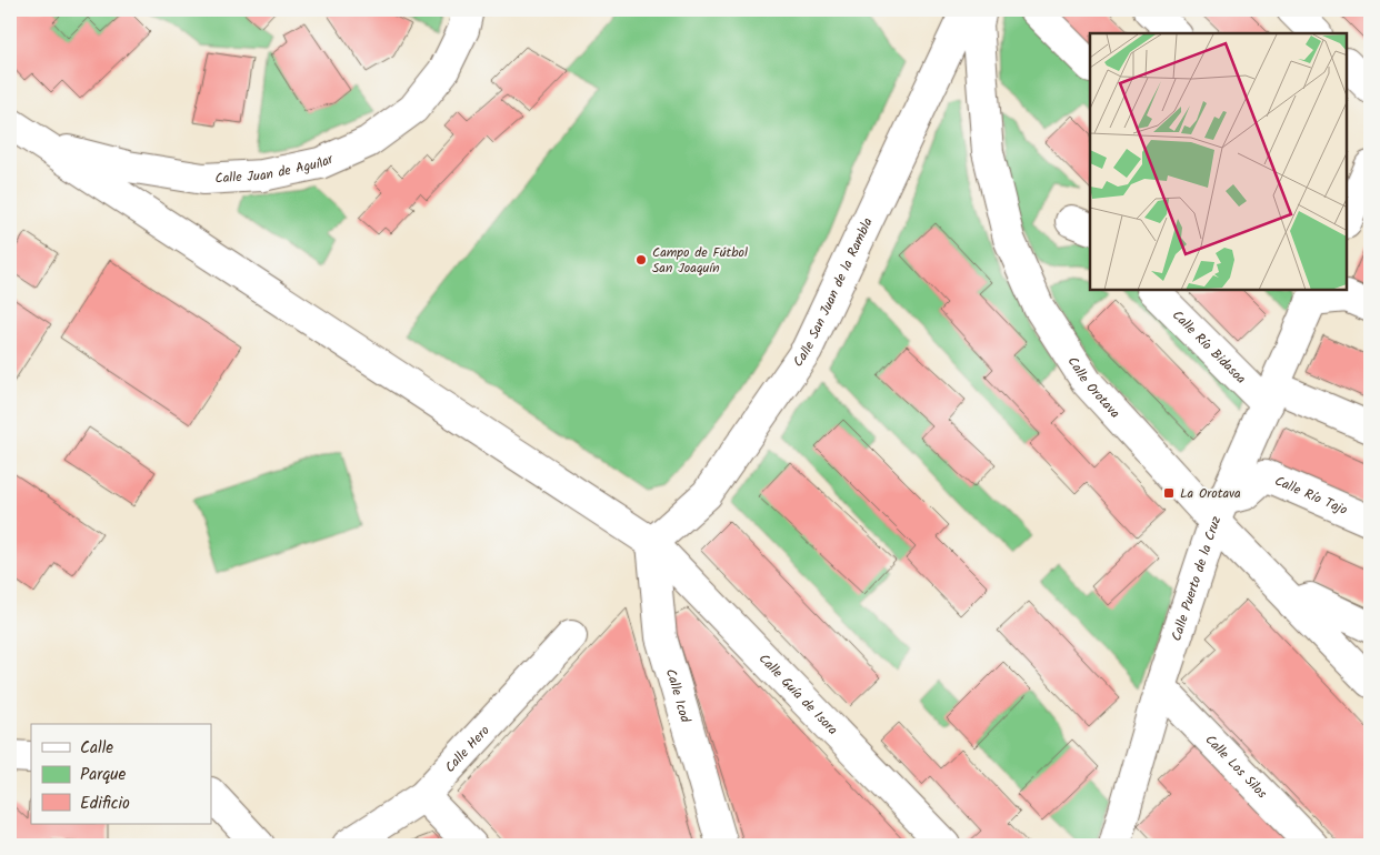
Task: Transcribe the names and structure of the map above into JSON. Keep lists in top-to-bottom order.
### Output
{
  "streets": {
    "street": [
      "Calle Juan de Aguilar",
      "Calle San Juan de la Rambla",
      "Calle Río Bidasoa",
      "Calle Orotava",
      "Calle Río Tajo",
      "Calle Puerto de la Cruz",
      "Calle Guía de Isora",
      "Calle Icod",
      "Calle Hero",
      "Calle Los Silos"
    ]
  },
  "crossings": [
    ["Calle Juan de Aguilar", "Calle Guía de Isora"],
    ["Calle San Juan de la Rambla", "Calle Guía de Isora"],
    ["Calle San Juan de la Rambla", "Calle Icod"],
    ["Calle Río Bidasoa", "Calle Puerto de la Cruz"],
    ["Calle Orotava", "Calle Río Tajo"],
    ["Calle Orotava", "Calle Puerto de la Cruz"],
    ["Calle Río Tajo", "Calle Puerto de la Cruz"],
    ["Calle Puerto de la Cruz", "Calle Los Silos"],
    ["Calle Guía de Isora", "Calle Icod"]
  ],
  "places": {
    "other": ["Campo de Fútbol San Joaquín"],
    "transit": ["La Orotava"]
  },
  "legend": ["Calle", "Parque", "Edificio"]
}
